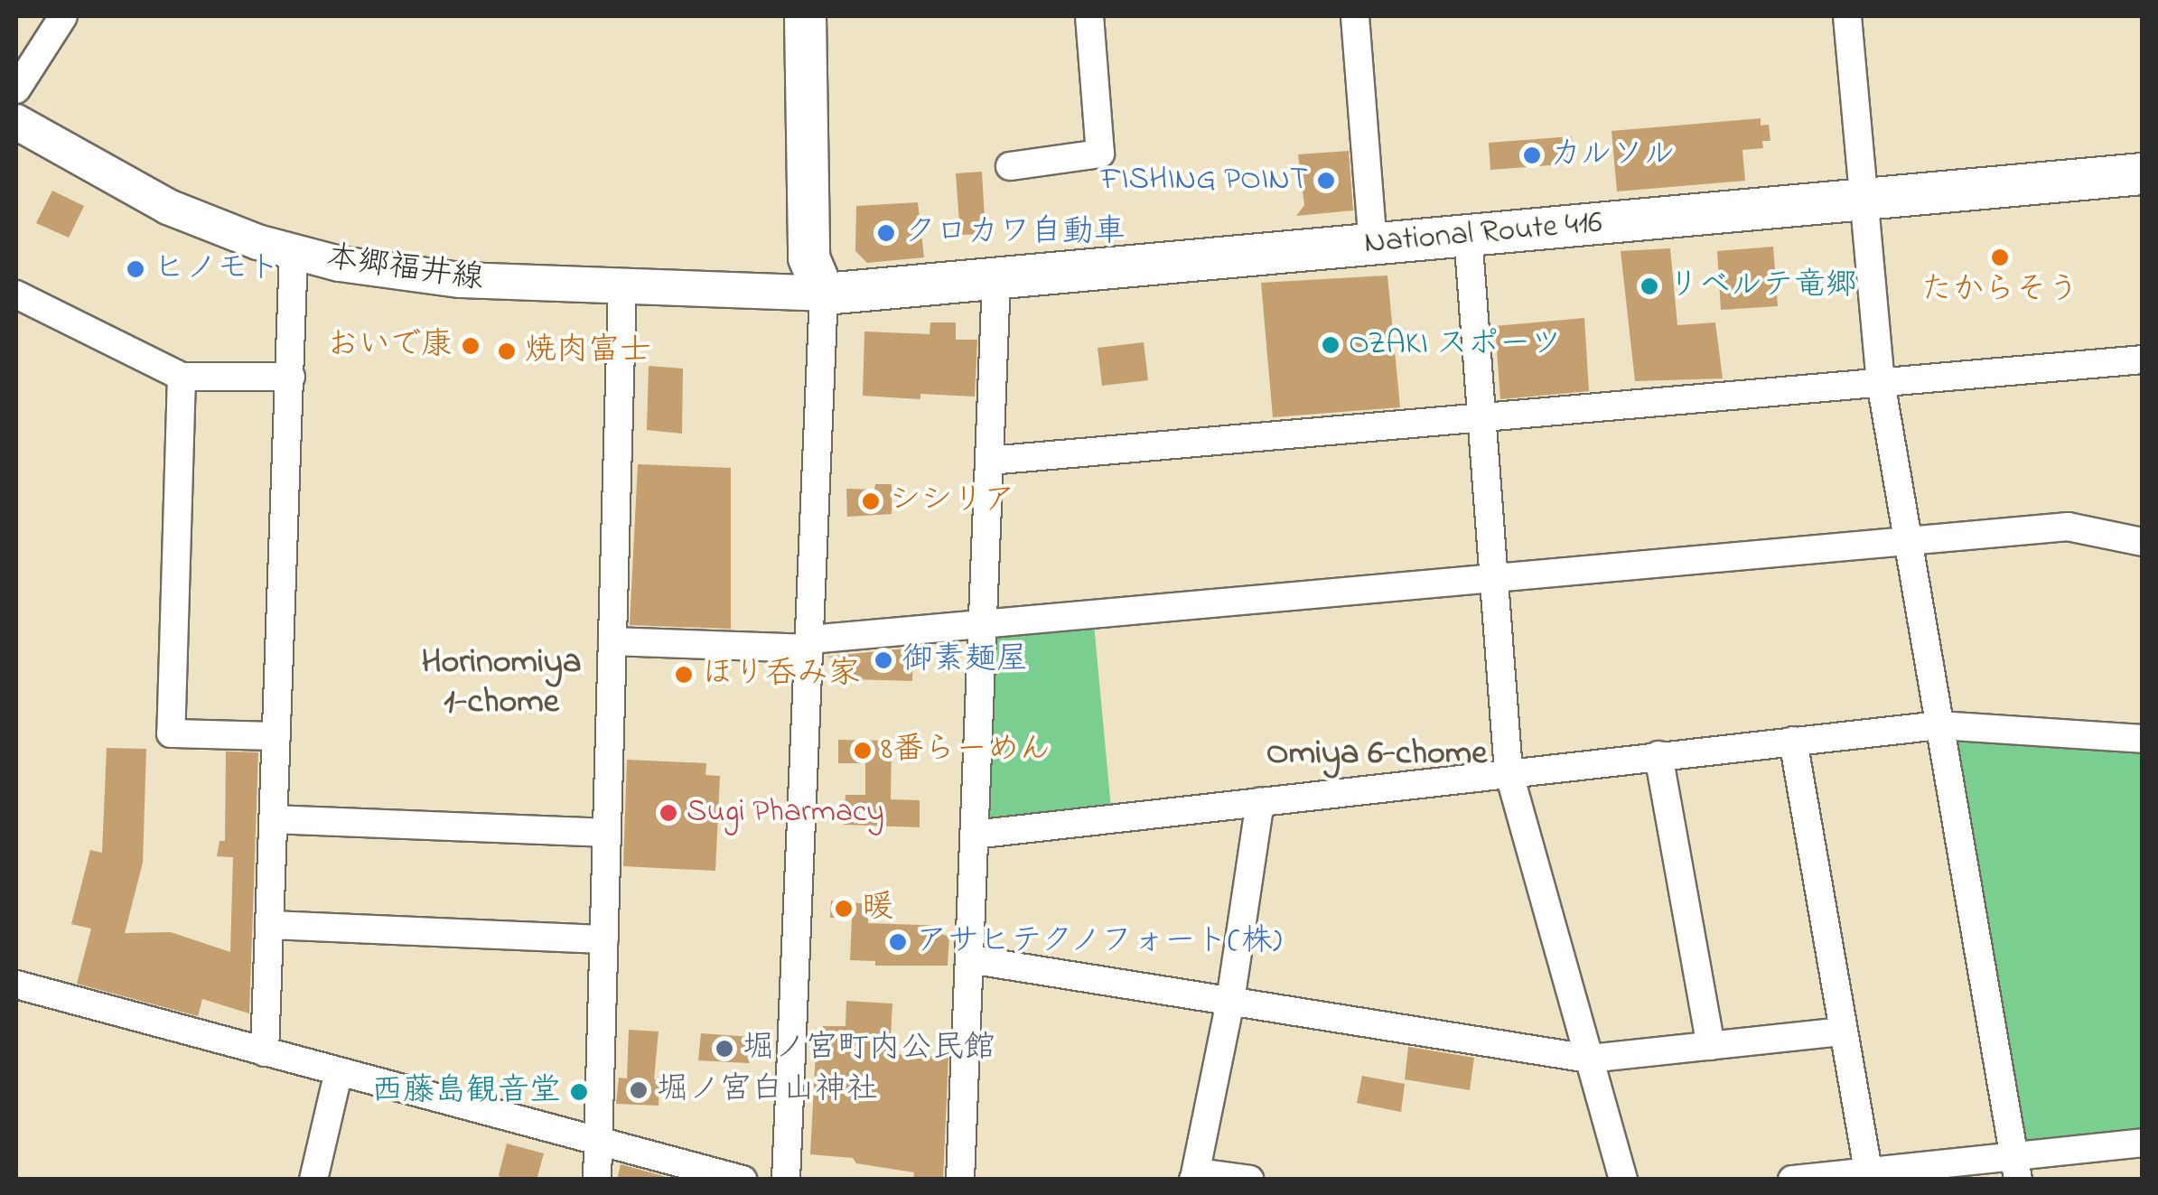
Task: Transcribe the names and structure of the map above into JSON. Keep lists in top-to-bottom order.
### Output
{
  "streets": {
    "highway": ["National Route 416"],
    "main road": ["本郷福井線"]
  },
  "crossings": [
    ["National Route 416", "本郷福井線"]
  ],
  "districts": ["Horinomiya 1-chome", "Omiya 6-chome"],
  "places": [
    "カルソル",
    "FISHING POINT",
    "クロカワ自動車",
    "たからそう",
    "ヒノモト",
    "リベルテ竜郷",
    "OZAKI スポーツ",
    "おいで康",
    "焼肉富士",
    "シシリア",
    "御素麺屋",
    "ほり呑み家",
    "8番らーめん",
    "Sugi Pharmacy",
    "暖",
    "アサヒテクノフォート(株)",
    "堀ノ宮町内公民館",
    "堀ノ宮白山神社",
    "西藤島観音堂"
  ]
}
